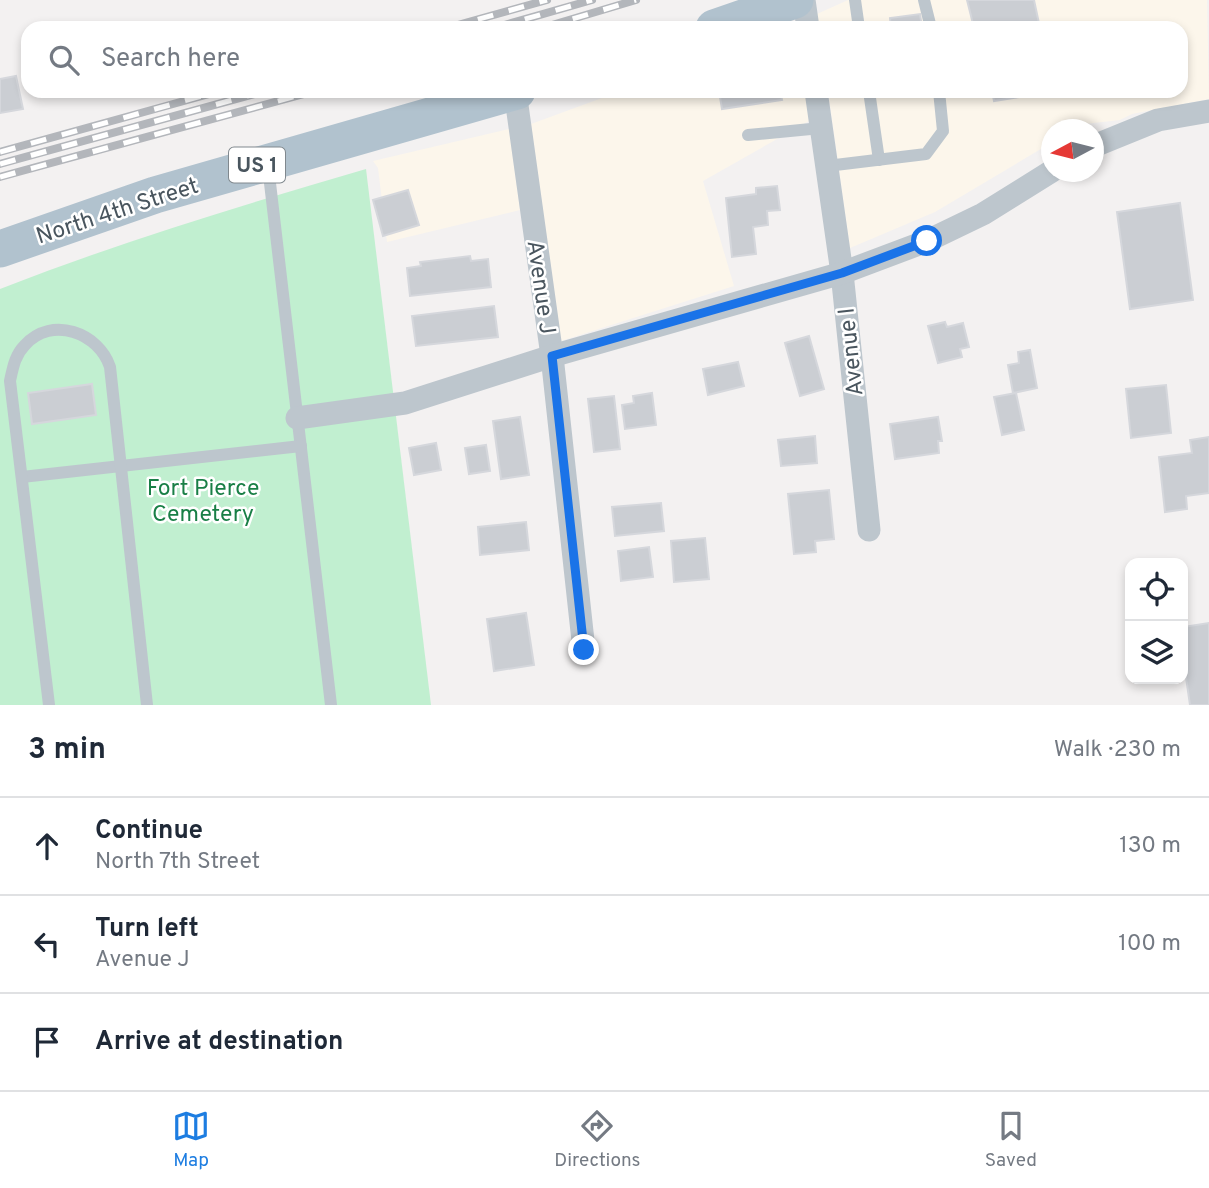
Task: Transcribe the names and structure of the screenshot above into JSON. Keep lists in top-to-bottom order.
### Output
{
  "streets": {
    "main road": ["US 1", "North 4th Street"],
    "street": ["Avenue J", "Avenue I"]
  },
  "parks": ["Fort Pierce Cemetery"],
  "north": "left",
  "page": {
    "search": "Search here",
    "heading": ["3 min", "Walk · 230 m"],
    "list": [
      ["Continue", "North 7th Street", "130 m"],
      ["Turn left", "Avenue J", "100 m"],
      "Arrive at destination"
    ],
    "nav": ["Map", "Directions", "Saved"]
  }
}
